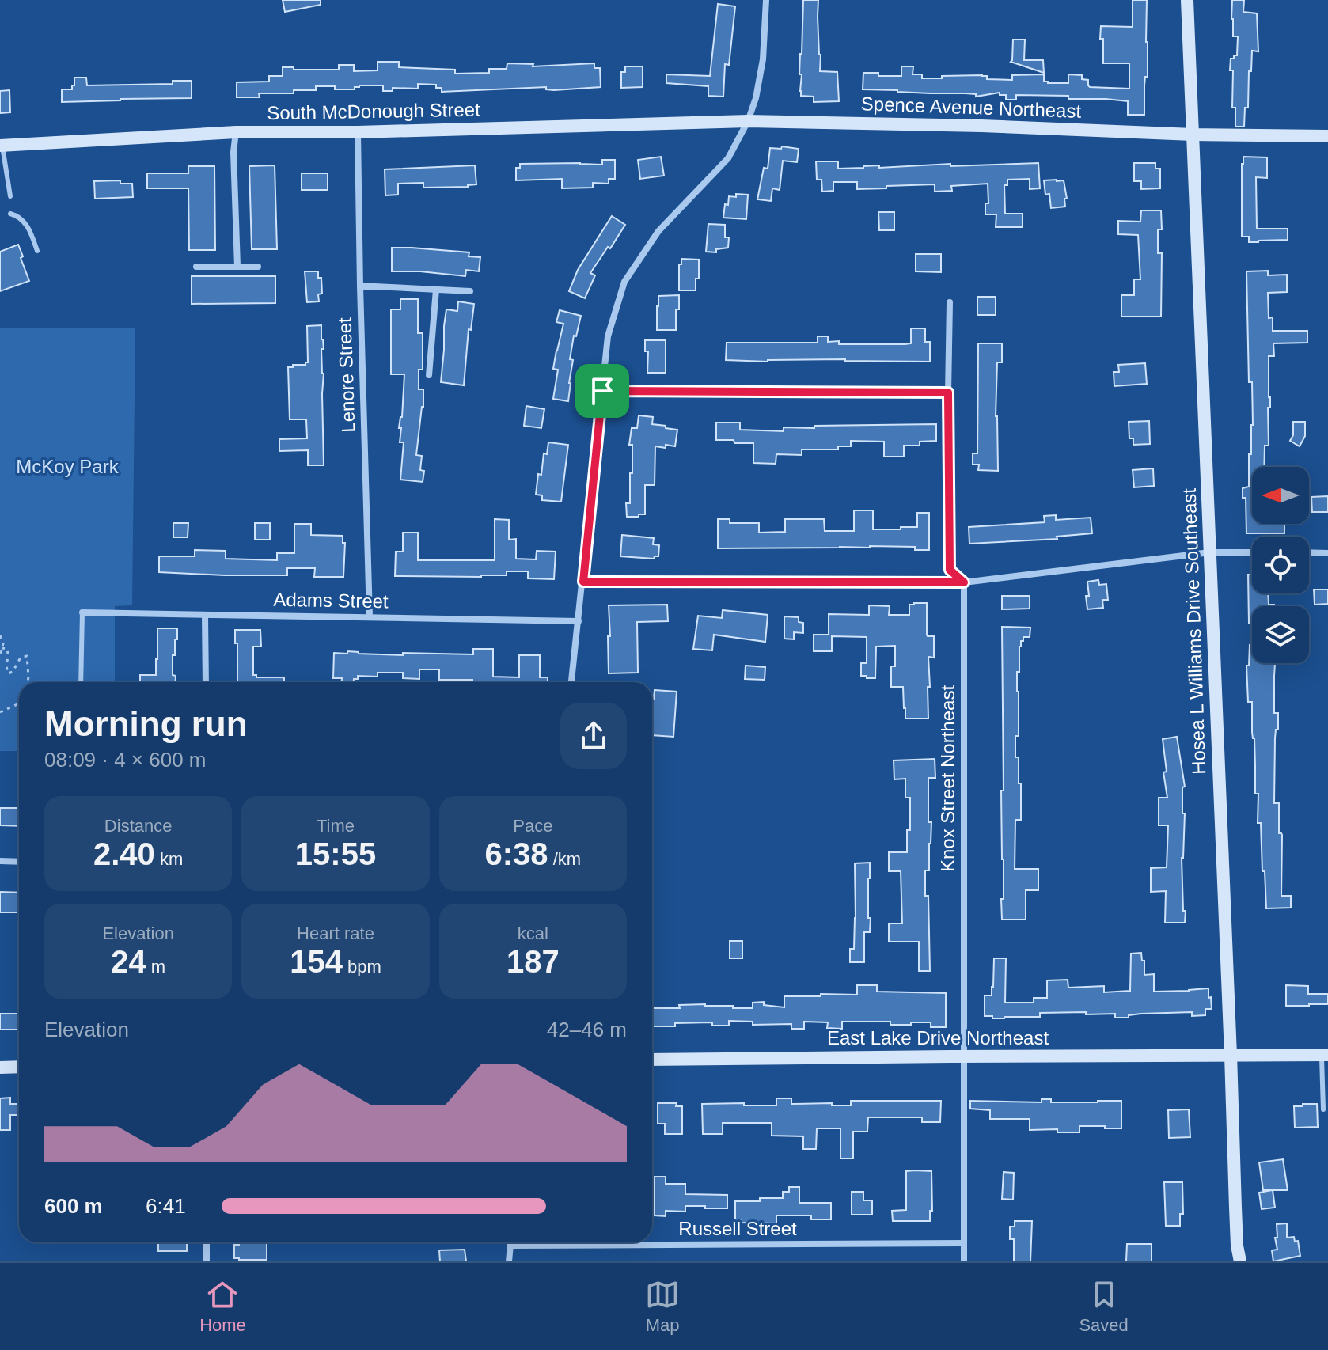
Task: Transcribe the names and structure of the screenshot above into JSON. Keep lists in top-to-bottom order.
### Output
{
  "streets": {
    "street": [
      "Spence Avenue Northeast",
      "South McDonough Street",
      "Lenore Street",
      "Adams Street",
      "Hosea L Williams Drive Southeast",
      "Knox Street Northeast",
      "East Lake Drive Northeast",
      "Russell Street"
    ]
  },
  "crossings": [
    ["Spence Avenue Northeast", "South McDonough Street"],
    ["Spence Avenue Northeast", "Hosea L Williams Drive Southeast"],
    ["South McDonough Street", "Lenore Street"],
    ["Lenore Street", "Adams Street"],
    ["Hosea L Williams Drive Southeast", "East Lake Drive Northeast"],
    ["Knox Street Northeast", "East Lake Drive Northeast"],
    ["Knox Street Northeast", "Russell Street"]
  ],
  "parks": ["McKoy Park"],
  "north": "left",
  "page": {
    "heading": ["Morning run", "08:09 · 4 × 600 m"],
    "stats": [
      ["Distance", "2.40 km"],
      ["Time", "15:55"],
      ["Pace", "6:38 /km"],
      ["Elevation", "24 m"],
      ["Heart rate", "154 bpm"],
      ["kcal", "187"]
    ],
    "chart": ["Elevation", "42–46 m"],
    "list": [
      {
        "name": "600 m",
        "note": "6:41"
      }
    ],
    "tabs": ["Home", "Map", "Saved"]
  }
}
